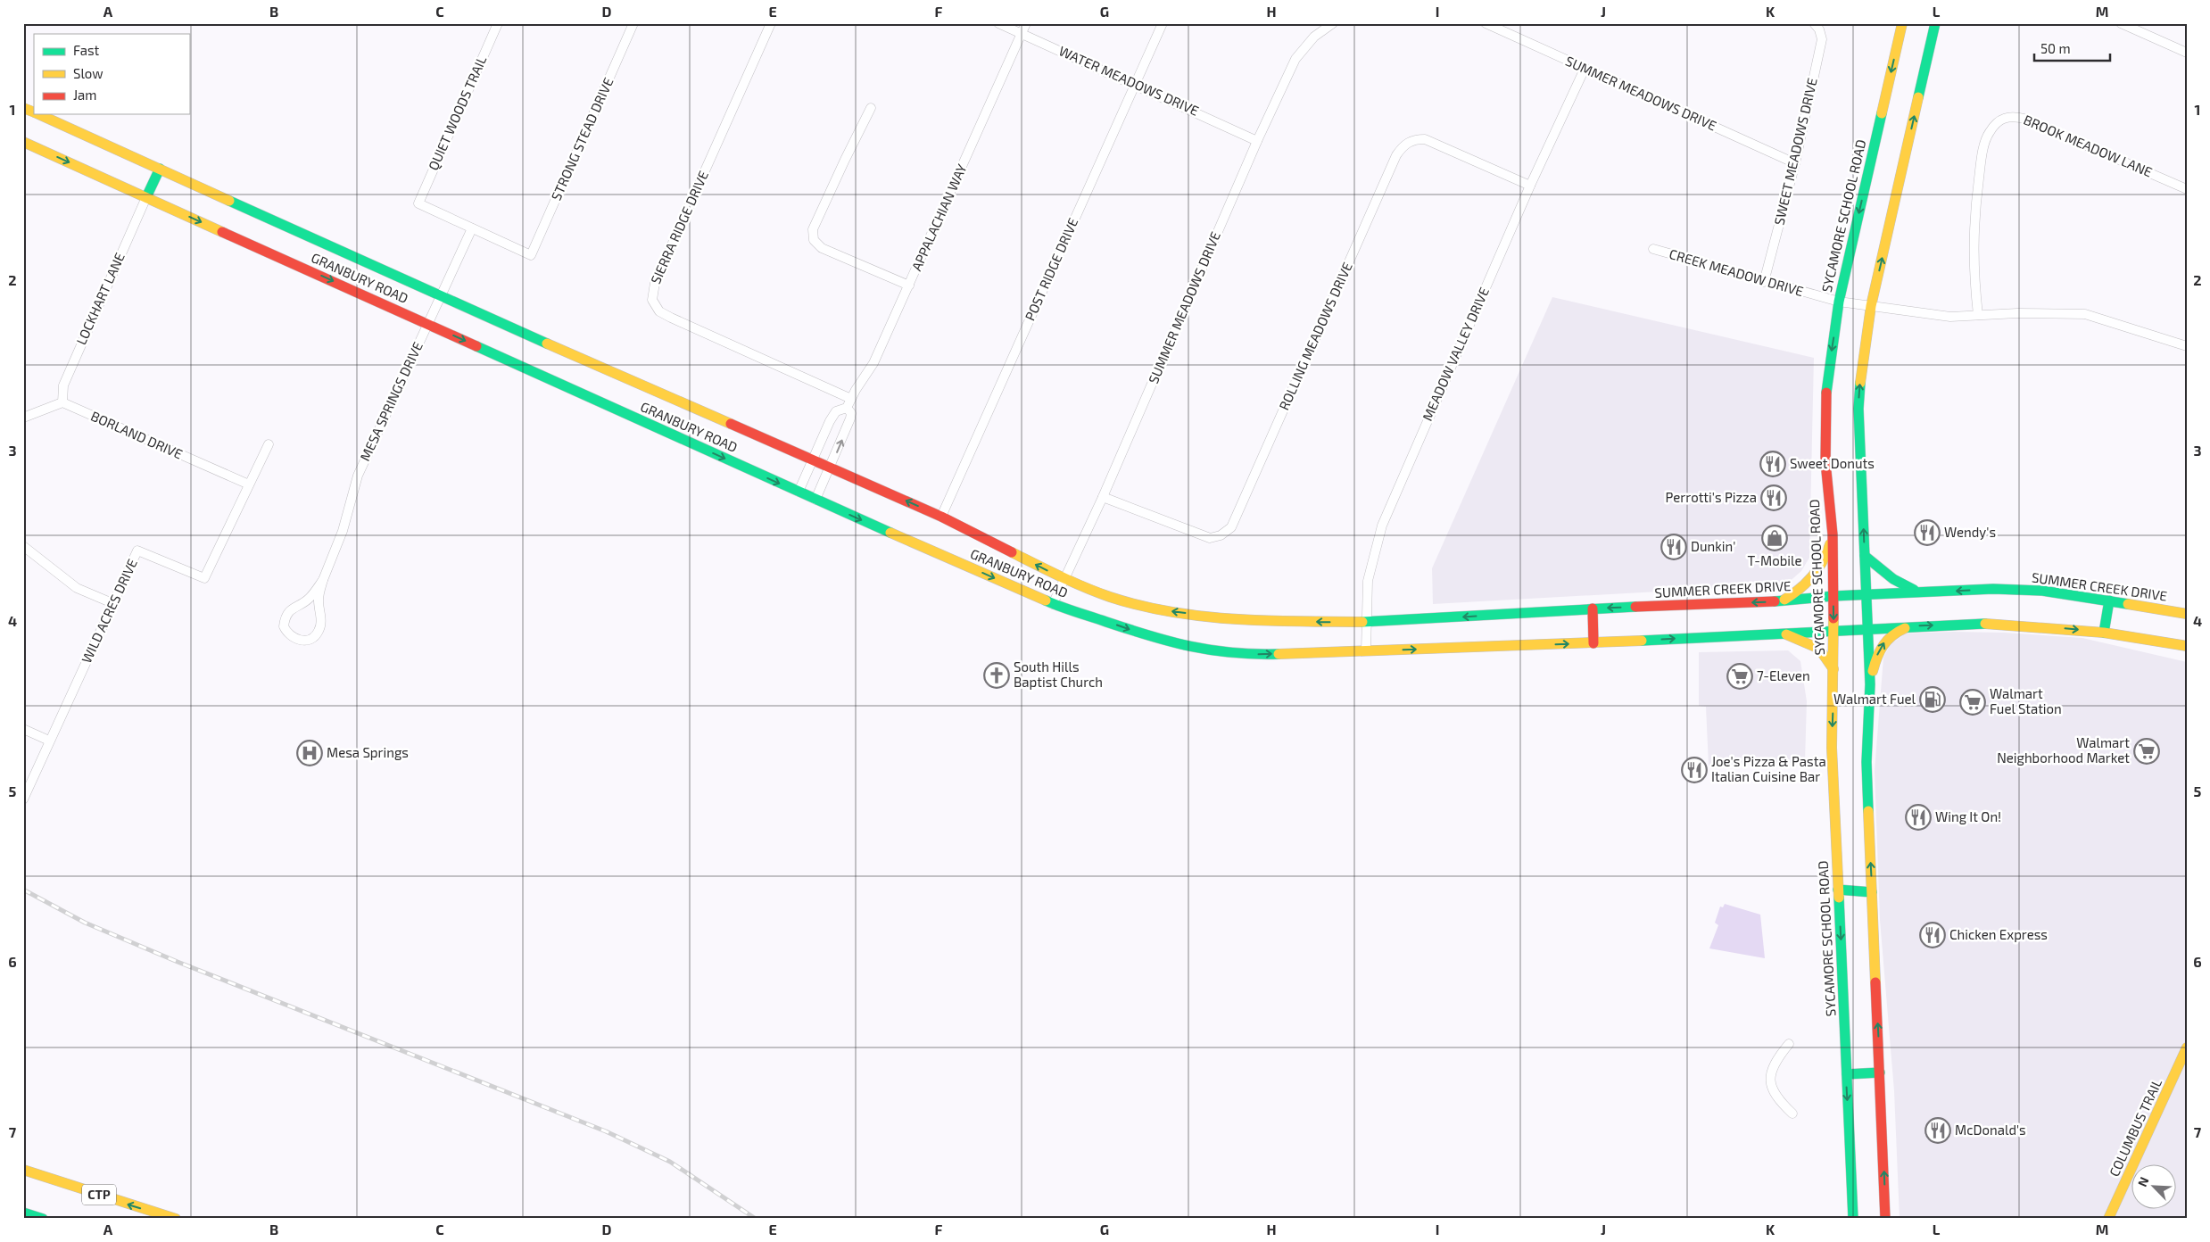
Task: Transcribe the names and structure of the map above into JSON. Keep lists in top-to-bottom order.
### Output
{
  "streets": {
    "main road": [
      "SYCAMORE SCHOOL ROAD",
      "GRANBURY ROAD",
      "SUMMER CREEK DRIVE",
      "COLUMBUS TRAIL",
      "CTP"
    ],
    "street": [
      "WATER MEADOWS DRIVE",
      "SUMMER MEADOWS DRIVE",
      "QUIET WOODS TRAIL",
      "STRONG STEAD DRIVE",
      "BROOK MEADOW LANE",
      "SWEET MEADOWS DRIVE",
      "APPALACHIAN WAY",
      "SIERRA RIDGE DRIVE",
      "POST RIDGE DRIVE",
      "CREEK MEADOW DRIVE",
      "LOCKHART LANE",
      "ROLLING MEADOWS DRIVE",
      "MEADOW VALLEY DRIVE",
      "MESA SPRINGS DRIVE",
      "BORLAND DRIVE",
      "WILD ACRES DRIVE"
    ]
  },
  "crossings": [
    ["WATER MEADOWS DRIVE", "SUMMER MEADOWS DRIVE"],
    ["WATER MEADOWS DRIVE", "APPALACHIAN WAY"],
    ["WATER MEADOWS DRIVE", "POST RIDGE DRIVE"],
    ["SUMMER MEADOWS DRIVE", "SWEET MEADOWS DRIVE"],
    ["SUMMER MEADOWS DRIVE", "GRANBURY ROAD"],
    ["SUMMER MEADOWS DRIVE", "ROLLING MEADOWS DRIVE"],
    ["SUMMER MEADOWS DRIVE", "MEADOW VALLEY DRIVE"],
    ["QUIET WOODS TRAIL", "STRONG STEAD DRIVE"],
    ["QUIET WOODS TRAIL", "MESA SPRINGS DRIVE"],
    ["STRONG STEAD DRIVE", "MESA SPRINGS DRIVE"],
    ["BROOK MEADOW LANE", "CREEK MEADOW DRIVE"],
    ["SWEET MEADOWS DRIVE", "CREEK MEADOW DRIVE"],
    ["SYCAMORE SCHOOL ROAD", "CREEK MEADOW DRIVE"],
    ["SYCAMORE SCHOOL ROAD", "SUMMER CREEK DRIVE"],
    ["APPALACHIAN WAY", "SIERRA RIDGE DRIVE"],
    ["APPALACHIAN WAY", "GRANBURY ROAD"],
    ["POST RIDGE DRIVE", "GRANBURY ROAD"],
    ["GRANBURY ROAD", "LOCKHART LANE"],
    ["GRANBURY ROAD", "MEADOW VALLEY DRIVE"],
    ["GRANBURY ROAD", "MESA SPRINGS DRIVE"],
    ["GRANBURY ROAD", "SUMMER CREEK DRIVE"],
    ["LOCKHART LANE", "BORLAND DRIVE"],
    ["ROLLING MEADOWS DRIVE", "MEADOW VALLEY DRIVE"],
    ["MEADOW VALLEY DRIVE", "SUMMER CREEK DRIVE"],
    ["BORLAND DRIVE", "WILD ACRES DRIVE"]
  ],
  "places": {
    "restaurant": [
      "Sweet Donuts",
      "Perrotti's Pizza",
      "Wendy's",
      "Dunkin'",
      "Joe's Pizza & Pasta Italian Cuisine Bar",
      "Wing It On!",
      "Chicken Express",
      "McDonald's"
    ],
    "shop": ["T-Mobile"],
    "church": ["South Hills Baptist Church"],
    "supermarket": ["7-Eleven", "Walmart Fuel Station", "Walmart Neighborhood Market"],
    "fuel station": ["Walmart Fuel"],
    "hospital": ["Mesa Springs"]
  },
  "legend": ["Fast", "Slow", "Jam"],
  "scale_bar": "50 m",
  "north": "top left",
  "grid": {
    "columns": [
      "A",
      "B",
      "C",
      "D",
      "E",
      "F",
      "G",
      "H",
      "I",
      "J",
      "K",
      "L",
      "M"
    ],
    "rows": [
      "1",
      "2",
      "3",
      "4",
      "5",
      "6",
      "7"
    ]
  }
}
